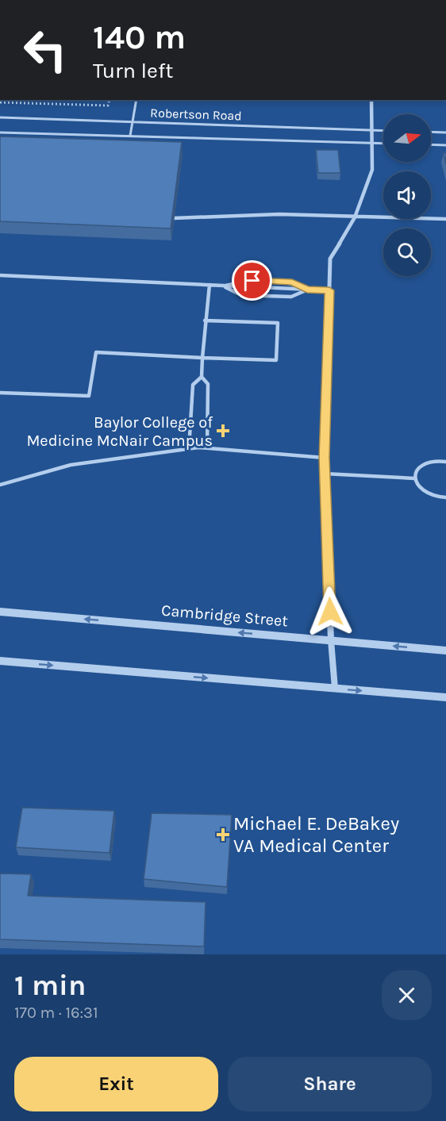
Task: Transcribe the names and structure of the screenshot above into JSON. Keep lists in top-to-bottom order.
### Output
{
  "streets": {
    "street": ["Cambridge Street"],
    "lane": ["Robertson Road"]
  },
  "places": {
    "health": ["Baylor College of Medicine McNair Campus", "Michael E. DeBakey VA Medical Center"]
  },
  "north": "right",
  "page": {
    "turn": ["140 m", "Turn left"],
    "heading": ["1 min", "170 m · 16:31"],
    "buttons": ["Exit", "Share"]
  }
}
